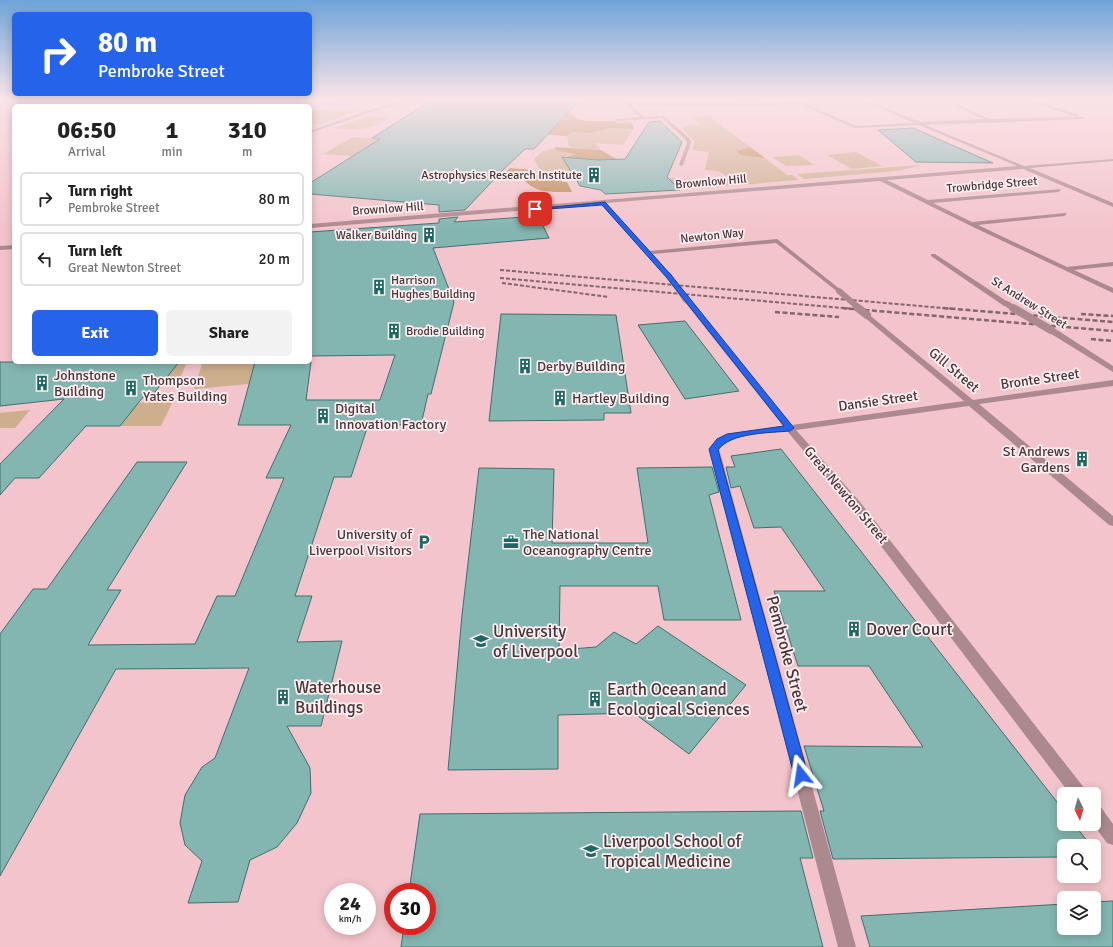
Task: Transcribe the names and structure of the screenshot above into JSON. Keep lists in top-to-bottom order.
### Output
{
  "streets": {
    "street": [
      "Brownlow Hill",
      "Trowbridge Street",
      "Newton Way",
      "St Andrew Street",
      "Gill Street",
      "Bronte Street",
      "Dansie Street",
      "Great Newton Street",
      "Pembroke Street"
    ]
  },
  "crossings": [
    ["Brownlow Hill", "Trowbridge Street"],
    ["Brownlow Hill", "Great Newton Street"],
    ["Newton Way", "Gill Street"],
    ["Newton Way", "Great Newton Street"],
    ["Gill Street", "Bronte Street"],
    ["Gill Street", "Dansie Street"],
    ["Bronte Street", "Dansie Street"],
    ["Dansie Street", "Great Newton Street"],
    ["Dansie Street", "Pembroke Street"],
    ["Great Newton Street", "Pembroke Street"]
  ],
  "places": {
    "building": [
      "Astrophysics Research Institute",
      "Walker Building",
      "Harrison Hughes Building",
      "Brodie Building",
      "Derby Building",
      "Johnstone Building",
      "Thompson Yates Building",
      "Hartley Building",
      "Digital Innovation Factory",
      "St Andrews Gardens",
      "Dover Court",
      "Waterhouse Buildings",
      "Earth Ocean and Ecological Sciences"
    ],
    "parking": ["University of Liverpool Visitors"],
    "office": ["The National Oceanography Centre"],
    "school or university": ["University of Liverpool", "Liverpool School of Tropical Medicine"]
  },
  "north": "bottom",
  "page": {
    "turn": ["80 m", "Pembroke Street"],
    "eta": [
      "06:50",
      "Arrival",
      "1",
      "min",
      "310",
      "m"
    ],
    "list": [
      {
        "name": "Turn right",
        "note": "Pembroke Street",
        "value": "80 m"
      },
      {
        "name": "Turn left",
        "note": "Great Newton Street",
        "value": "20 m"
      }
    ],
    "buttons": ["Exit", "Share"],
    "speed": "24 km/h",
    "limit": "30"
  }
}
